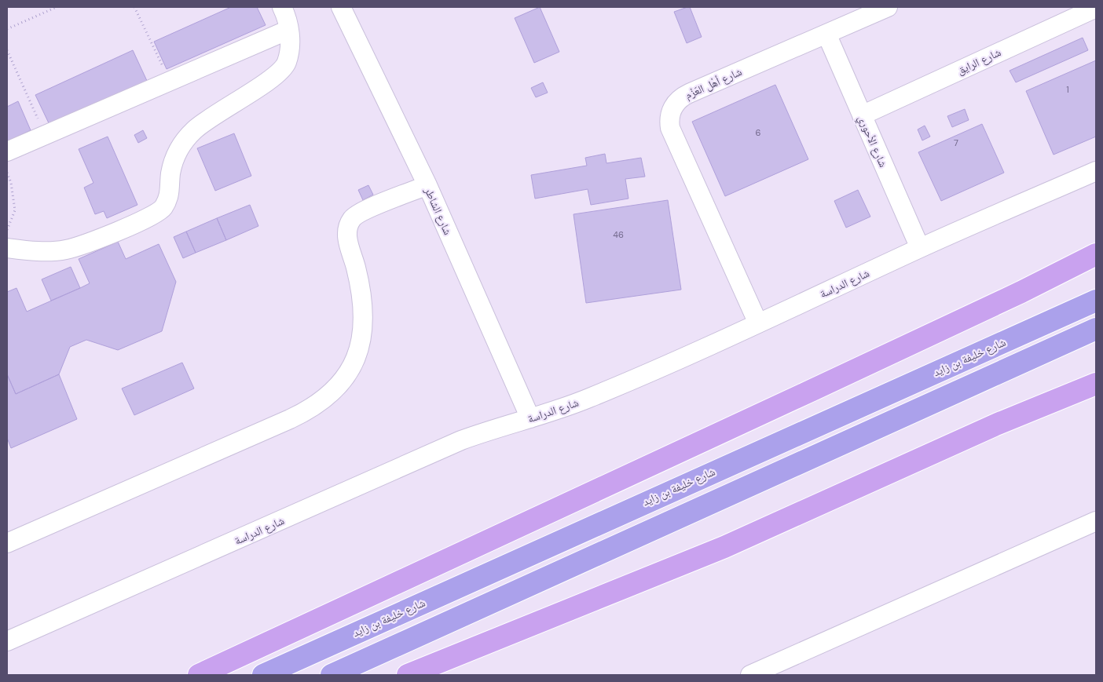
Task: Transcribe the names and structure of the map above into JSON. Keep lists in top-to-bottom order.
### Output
{
  "streets": {
    "highway": ["شارع خليفة بن زايد"],
    "street": [
      "شارع الرايق",
      "شارع أهْل العَزْم",
      "شارع الأحوري",
      "شارع الشاطر",
      "شارع الدراسة"
    ]
  },
  "crossings": [
    ["شارع الرايق", "شارع الأحوري"],
    ["شارع أهْل العَزْم", "شارع الأحوري"],
    ["شارع أهْل العَزْم", "شارع الدراسة"],
    ["شارع الأحوري", "شارع الدراسة"],
    ["شارع الشاطر", "شارع الدراسة"]
  ],
  "house_numbers": [
    "1",
    "6",
    "7",
    "46"
  ]
}
